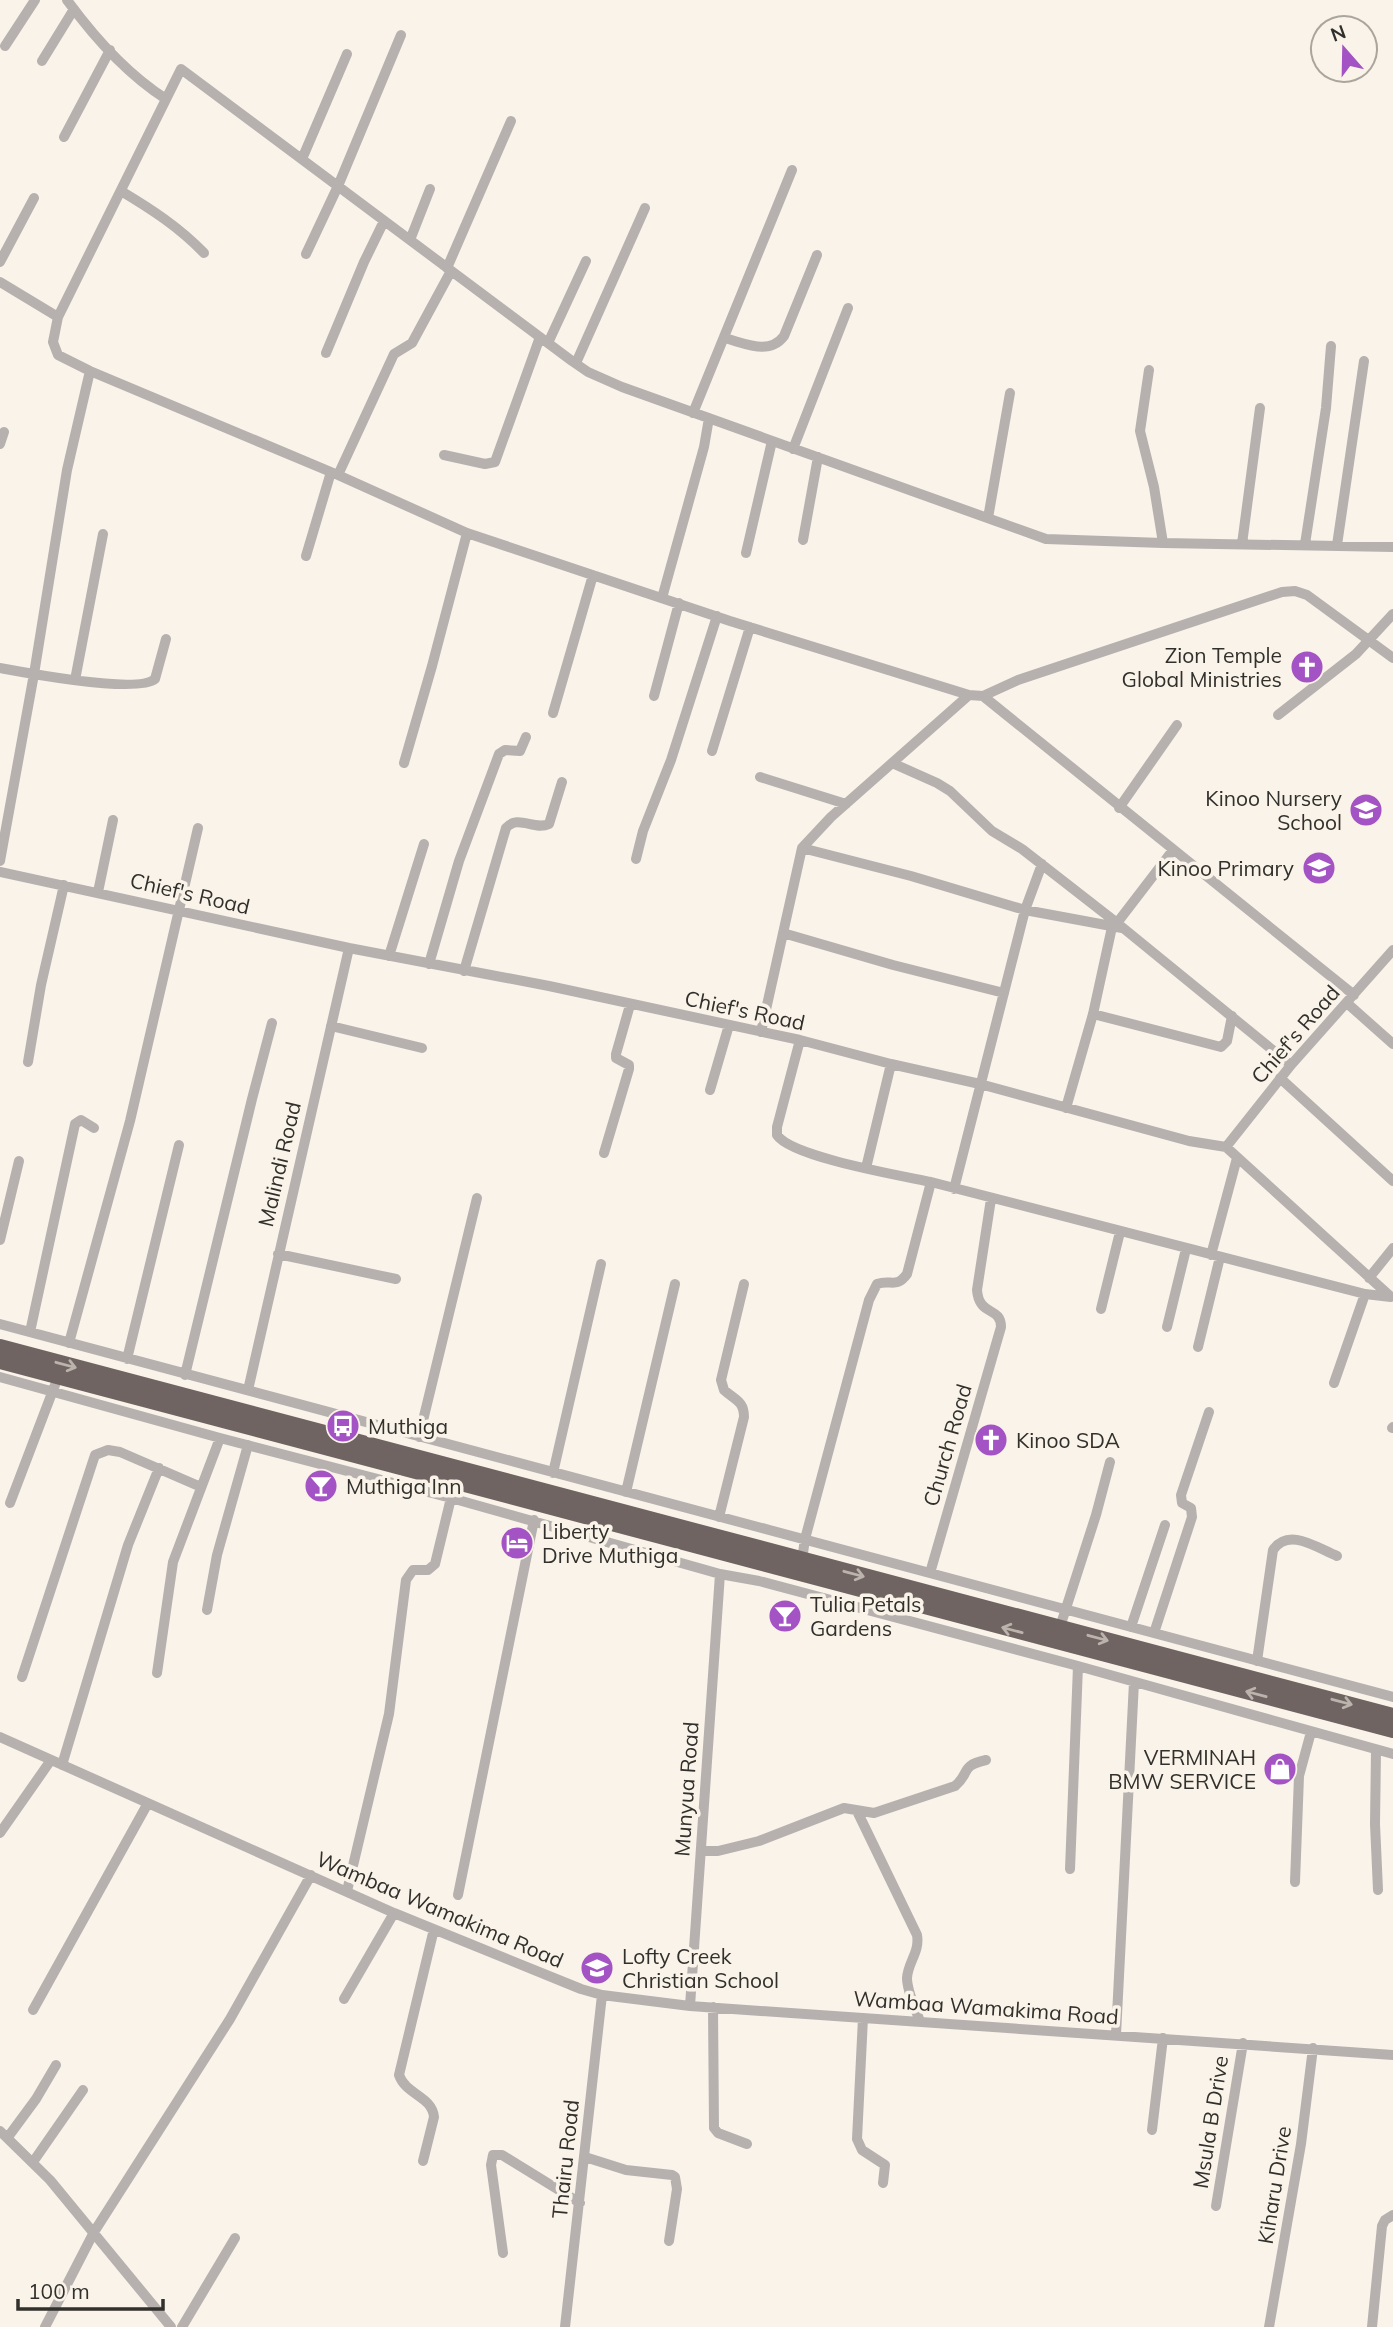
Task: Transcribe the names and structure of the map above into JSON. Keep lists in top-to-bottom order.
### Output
{
  "streets": {
    "street": [
      "Chief's Road",
      "Malindi Road",
      "Church Road",
      "Munyua Road",
      "Wambaa Wamakima Road",
      "Msula B Drive",
      "Thairu Road",
      "Kiharu Drive"
    ]
  },
  "crossings": [
    ["Chief's Road", "Malindi Road"],
    ["Munyua Road", "Wambaa Wamakima Road"],
    ["Wambaa Wamakima Road", "Msula B Drive"],
    ["Wambaa Wamakima Road", "Thairu Road"],
    ["Wambaa Wamakima Road", "Kiharu Drive"]
  ],
  "places": {
    "church": ["Zion Temple Global Ministries", "Kinoo SDA"],
    "school or university": ["Kinoo Nursery School", "Kinoo Primary", "Lofty Creek Christian School"],
    "bus stop": ["Muthiga"],
    "bar": ["Muthiga Inn", "Tulia Petals Gardens"],
    "hotel": ["Liberty Drive Muthiga"],
    "shop": ["VERMINAH BMW SERVICE"]
  },
  "scale_bar": "100 m",
  "north": "top"
}
